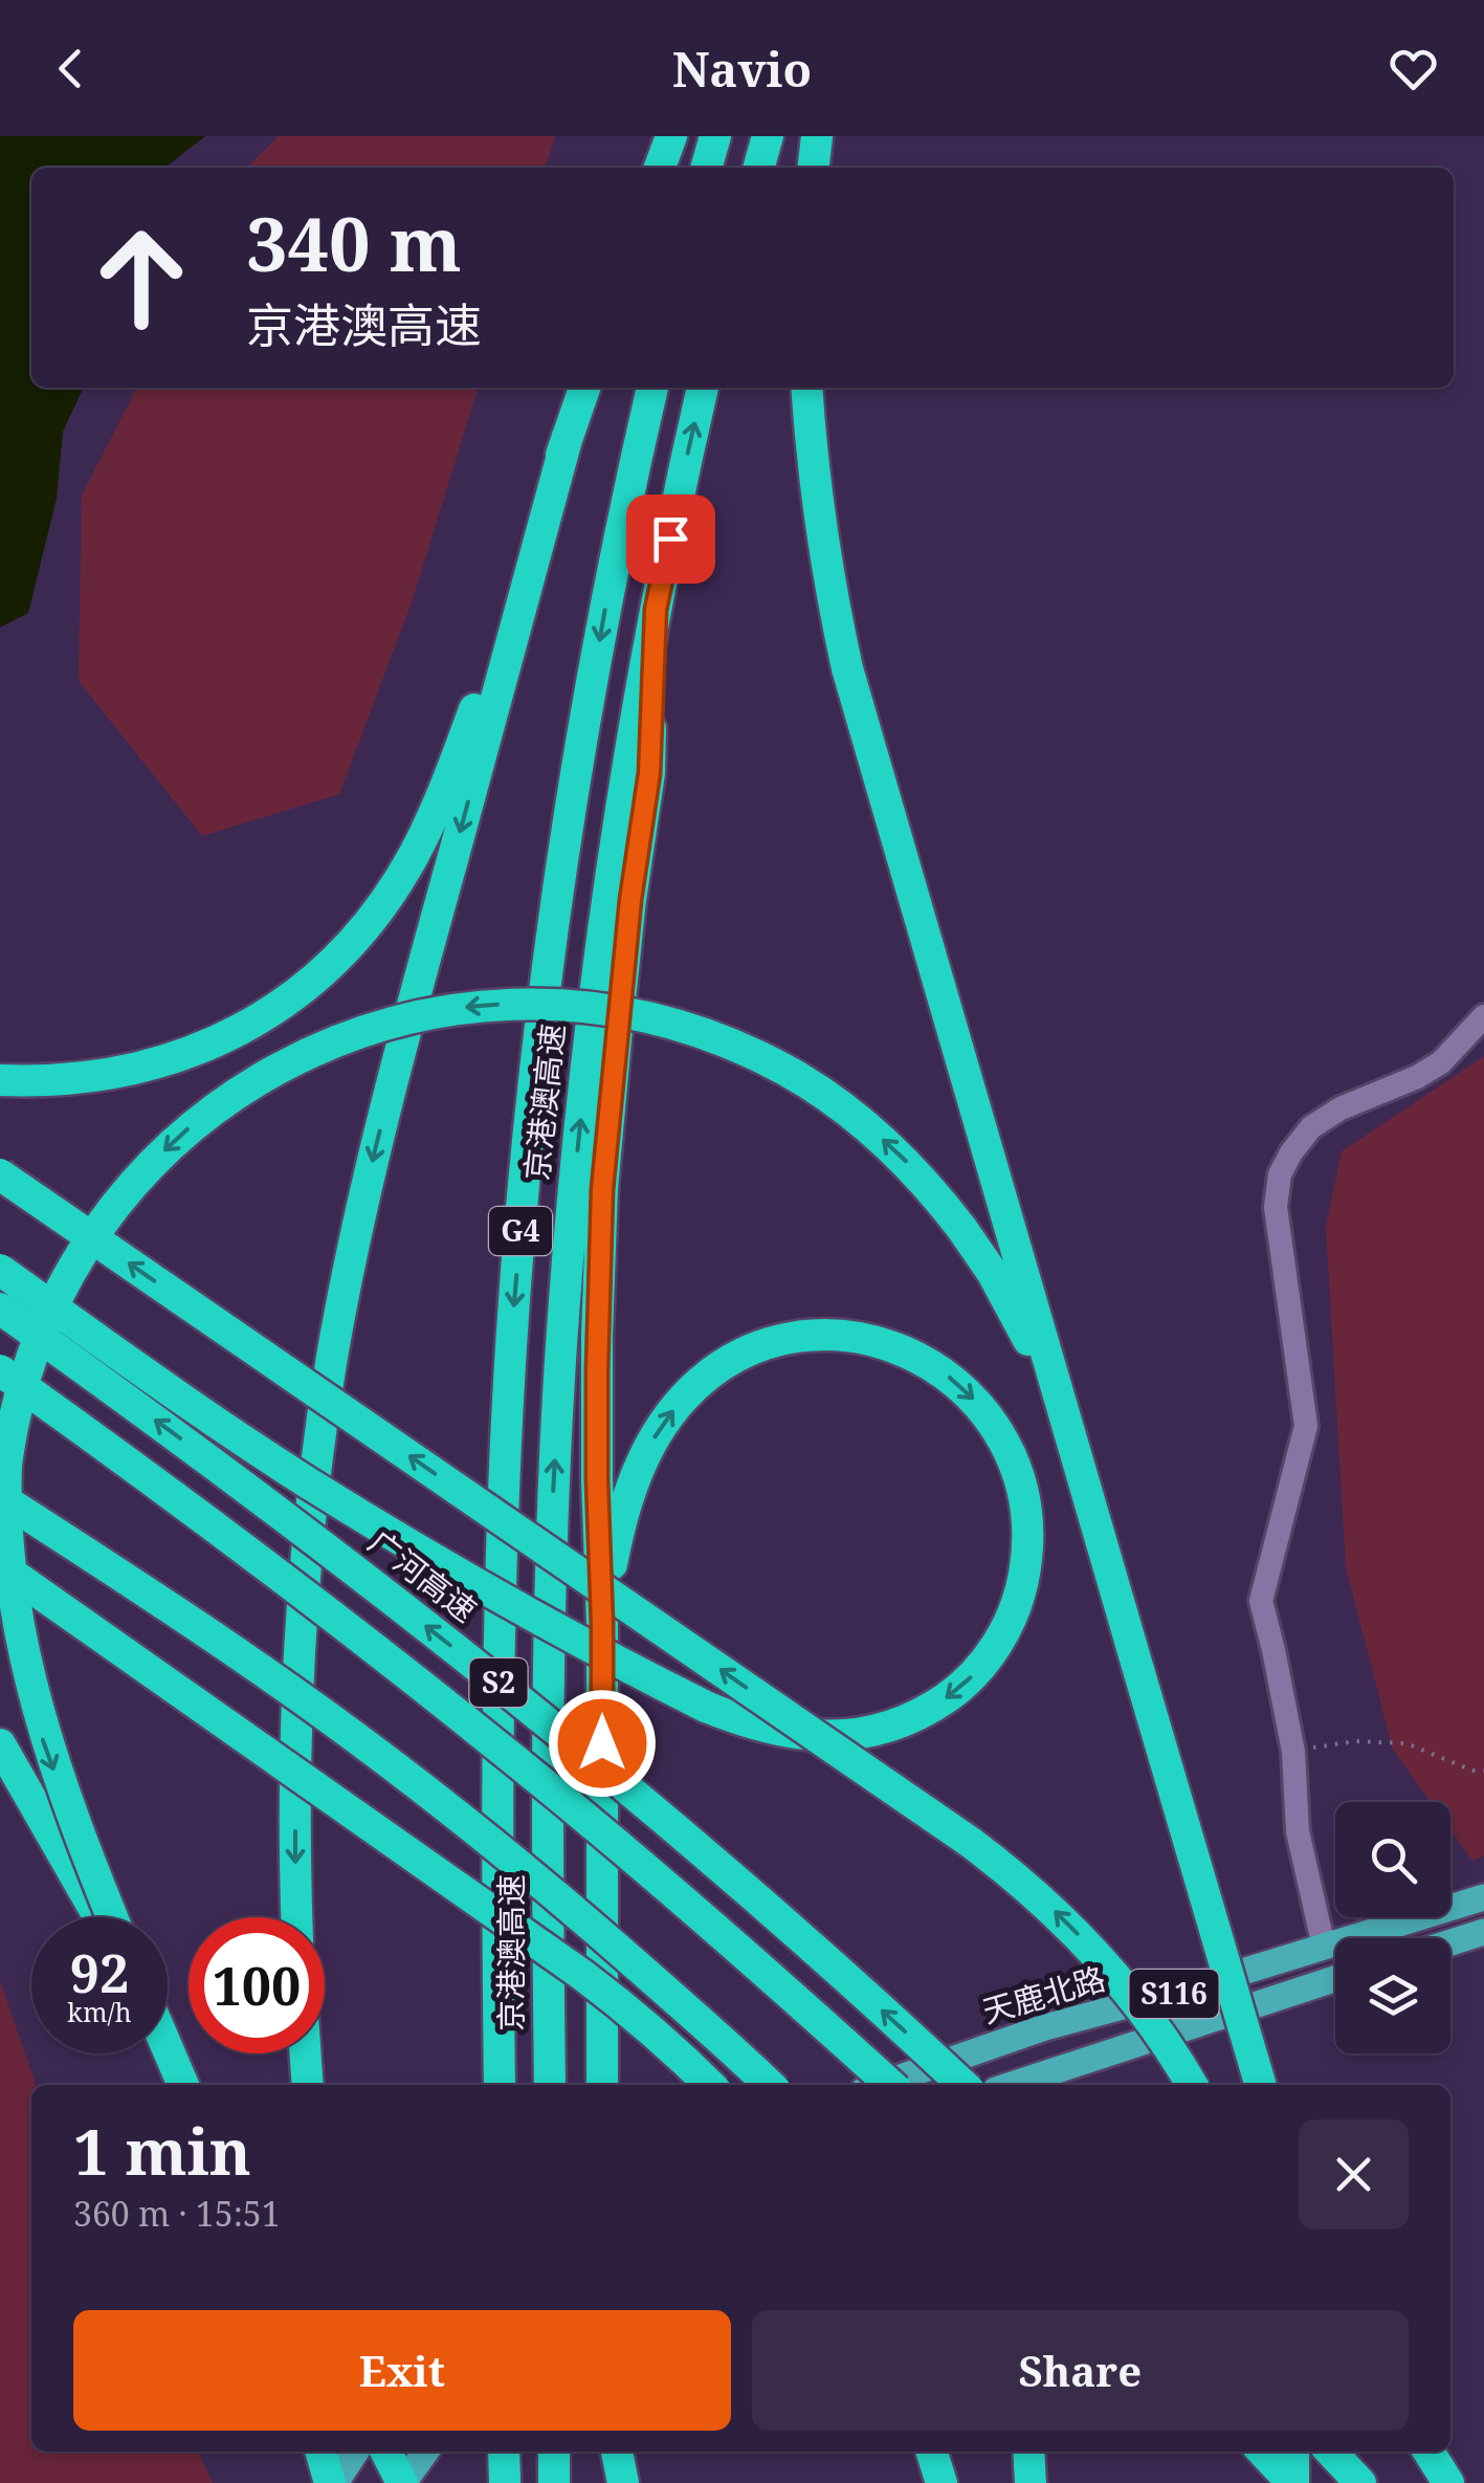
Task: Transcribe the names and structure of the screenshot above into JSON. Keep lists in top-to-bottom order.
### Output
{
  "streets": {
    "highway": [
      "京港澳高速",
      "G4",
      "广河高速",
      "S2"
    ],
    "main road": ["S116", "天鹿北路"]
  },
  "page": {
    "header": "Navio",
    "turn": ["340 m", "京港澳高速"],
    "speed": "92 km/h",
    "limit": "100",
    "heading": ["1 min", "360 m · 15:51"],
    "buttons": ["Exit", "Share"]
  }
}
